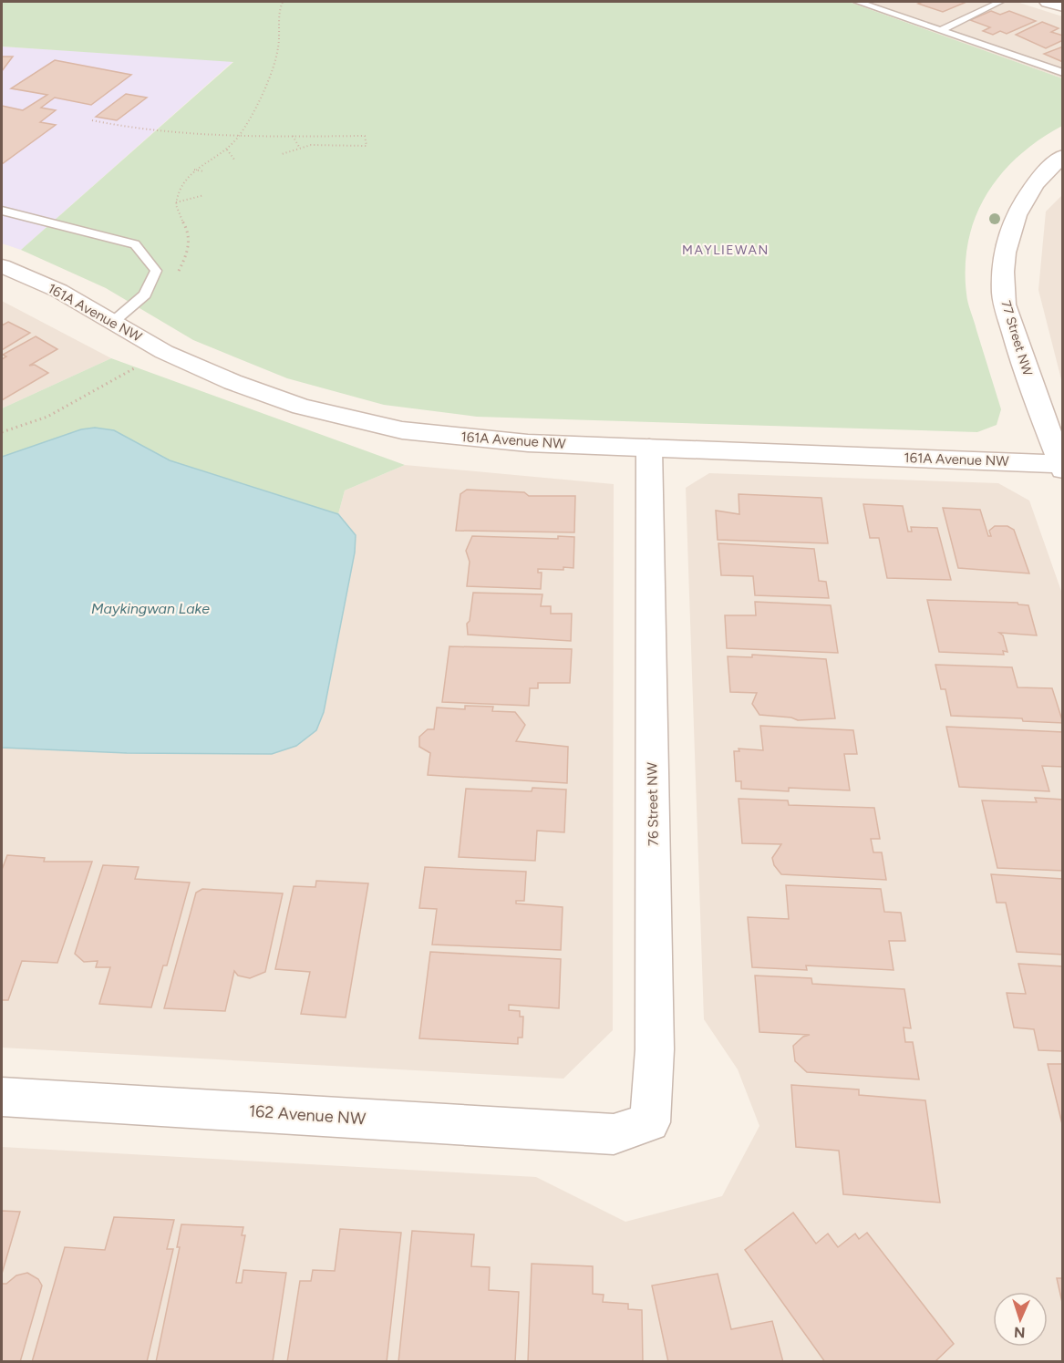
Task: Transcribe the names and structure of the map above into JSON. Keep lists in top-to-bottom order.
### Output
{
  "streets": {
    "street": [
      "161A Avenue NW",
      "77 Street NW",
      "76 Street NW",
      "162 Avenue NW"
    ]
  },
  "crossings": [
    ["161A Avenue NW", "77 Street NW"],
    ["161A Avenue NW", "76 Street NW"],
    ["76 Street NW", "162 Avenue NW"]
  ],
  "districts": ["MAYLIEWAN"],
  "water": ["Maykingwan Lake"],
  "north": "bottom"
}
